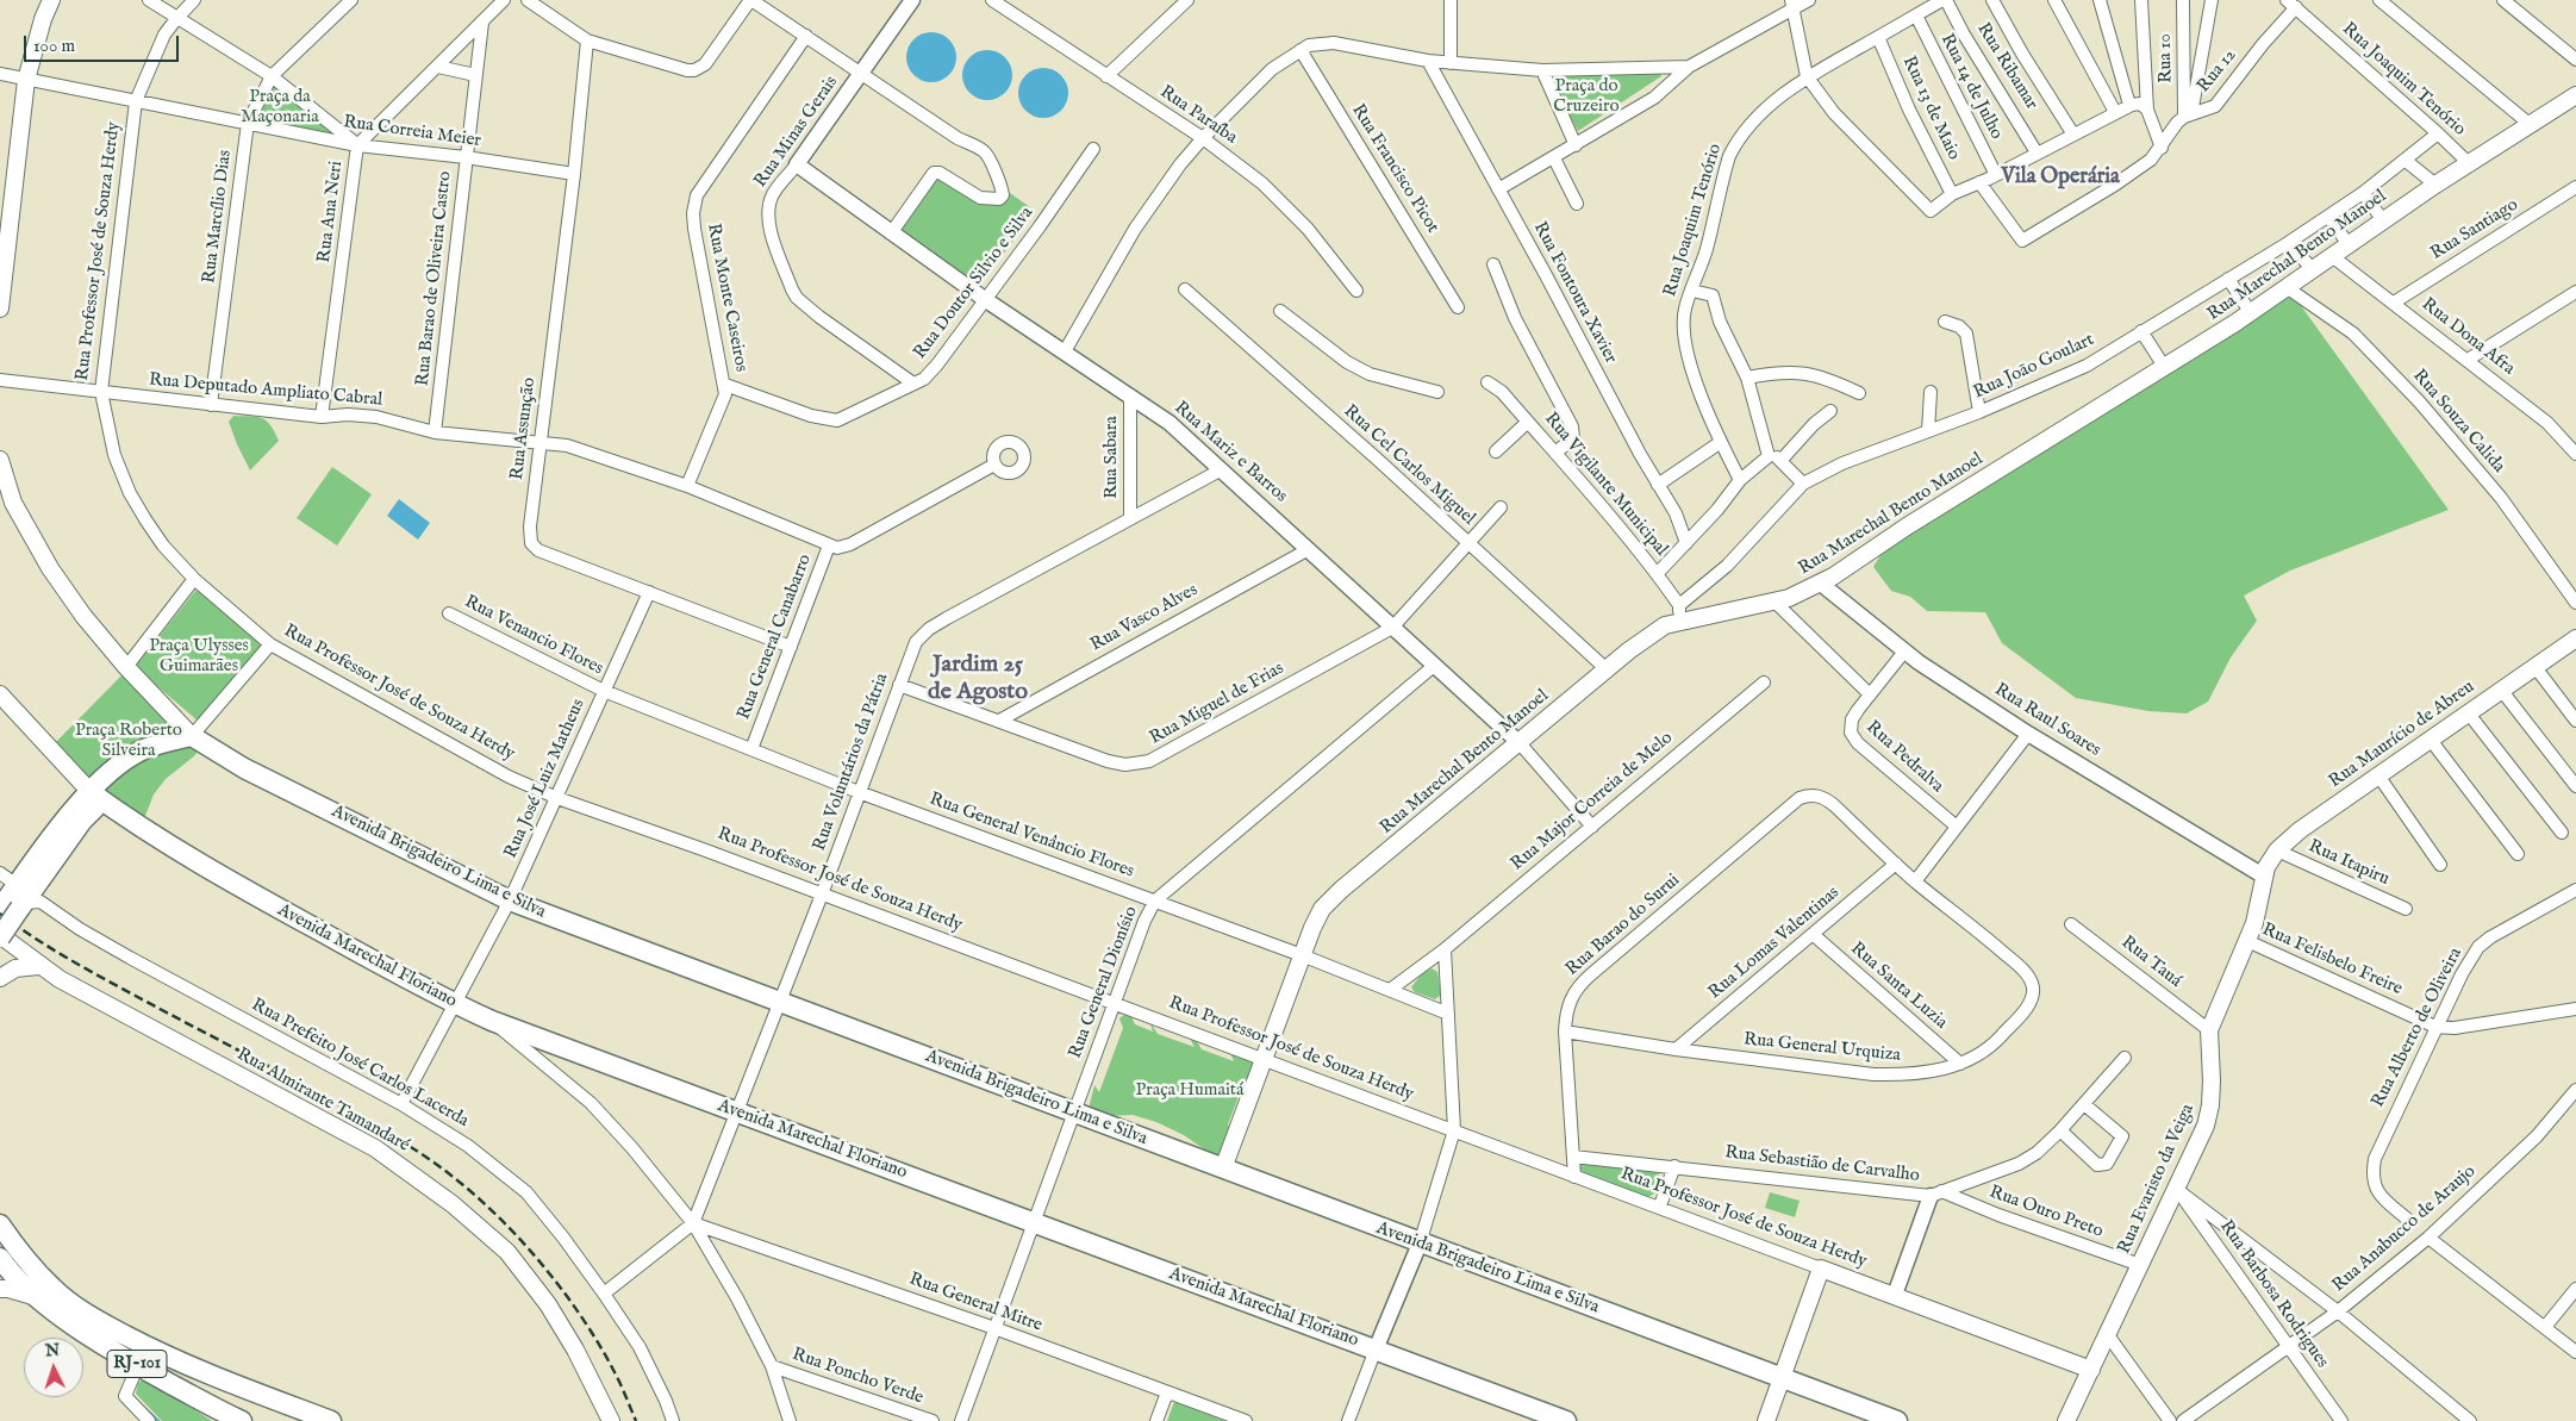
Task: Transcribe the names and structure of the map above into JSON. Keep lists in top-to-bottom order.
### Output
{
  "streets": {
    "main road": [
      "Rua Professor José de Souza Herdy",
      "Rua Marechal Bento Manoel",
      "Rua Maurício de Abreu",
      "Avenida Brigadeiro Lima e Silva",
      "Avenida Marechal Floriano",
      "Rua Almirante Tamandaré",
      "Rua Evaristo da Veiga",
      "RJ-101"
    ],
    "street": [
      "Rua 10",
      "Rua Ribamar",
      "Rua 12",
      "Rua Joaquim Tenório",
      "Rua 14 de Julho",
      "Rua 13 de Maio",
      "Rua Paraíba",
      "Rua Correia Meier",
      "Rua Minas Gerais",
      "Rua Francisco Picot",
      "Rua Ana Neri",
      "Rua Marcílio Dias",
      "Rua Santiago",
      "Rua Barao de Oliveira Castro",
      "Rua Doutor Silvio e Silva",
      "Rua Fontoura Xavier",
      "Rua Monte Caseiros",
      "Rua Dona Afra",
      "Rua Joāo Goulart",
      "Rua Deputado Ampliato Cabral",
      "Rua Souza Calida",
      "Rua Assunção",
      "Rua Mariz e Barros",
      "Rua Sabara",
      "Rua Cel Carlos Miguel",
      "Rua Vigilante Municipal",
      "Rua Vasco Alves",
      "Rua Venancio Flores",
      "Rua General Canabarro",
      "Rua Miguel de Frias",
      "Rua Raul Soares",
      "Rua Pedralva",
      "Rua Voluntários da Pátria",
      "Rua José Luiz Matheus",
      "Rua Major Correia de Melo",
      "Rua General Venâncio Flores",
      "Rua Itapiru",
      "Rua Barao do Surui",
      "Rua Lomas Valentinas",
      "Rua Felisbelo Freire",
      "Rua Tauá",
      "Rua General Dionísio",
      "Rua Santa Luzia",
      "Rua Alberto de Oliveira",
      "Rua General Urquiza",
      "Rua Prefeito José Carlos Lacerda",
      "Rua Sebastião de Carvalho",
      "Rua Ouro Preto",
      "Rua Anabucco de Araujo",
      "Rua Barbosa Rodrigues",
      "Rua General Mitre",
      "Rua Poncho Verde"
    ]
  },
  "crossings": [
    ["Rua 10", "Rua 12"],
    ["Rua Ribamar", "Rua Joaquim Tenório"],
    ["Rua 12", "Rua Joaquim Tenório"],
    ["Rua Joaquim Tenório", "Rua 14 de Julho"],
    ["Rua Joaquim Tenório", "Rua 13 de Maio"],
    ["Rua Joaquim Tenório", "Rua Marechal Bento Manoel"],
    ["Rua Joaquim Tenório", "Rua Joāo Goulart"],
    ["Rua Correia Meier", "Rua Ana Neri"],
    ["Rua Correia Meier", "Rua Marcílio Dias"],
    ["Rua Correia Meier", "Rua Professor José de Souza Herdy"],
    ["Rua Correia Meier", "Rua Barao de Oliveira Castro"],
    ["Rua Correia Meier", "Rua Assunção"],
    ["Rua Minas Gerais", "Rua Doutor Silvio e Silva"],
    ["Rua Minas Gerais", "Rua Mariz e Barros"],
    ["Rua Ana Neri", "Rua Barao de Oliveira Castro"],
    ["Rua Ana Neri", "Rua Deputado Ampliato Cabral"],
    ["Rua Marcílio Dias", "Rua Deputado Ampliato Cabral"],
    ["Rua Santiago", "Rua Dona Afra"],
    ["Rua Professor José de Souza Herdy", "Rua Marechal Bento Manoel"],
    ["Rua Professor José de Souza Herdy", "Rua Deputado Ampliato Cabral"],
    ["Rua Professor José de Souza Herdy", "Rua Voluntários da Pátria"],
    ["Rua Professor José de Souza Herdy", "Rua José Luiz Matheus"],
    ["Rua Professor José de Souza Herdy", "Rua Barao do Surui"],
    ["Rua Professor José de Souza Herdy", "Rua General Dionísio"],
    ["Rua Professor José de Souza Herdy", "Rua Evaristo da Veiga"],
    ["Rua Marechal Bento Manoel", "Rua Dona Afra"],
    ["Rua Marechal Bento Manoel", "Rua Joāo Goulart"],
    ["Rua Marechal Bento Manoel", "Rua Souza Calida"],
    ["Rua Marechal Bento Manoel", "Rua Mariz e Barros"],
    ["Rua Marechal Bento Manoel", "Rua Cel Carlos Miguel"],
    ["Rua Marechal Bento Manoel", "Rua Vigilante Municipal"],
    ["Rua Marechal Bento Manoel", "Rua Raul Soares"],
    ["Rua Marechal Bento Manoel", "Rua General Venâncio Flores"],
    ["Rua Marechal Bento Manoel", "Avenida Brigadeiro Lima e Silva"],
    ["Rua Barao de Oliveira Castro", "Rua Deputado Ampliato Cabral"],
    ["Rua Doutor Silvio e Silva", "Rua Monte Caseiros"],
    ["Rua Doutor Silvio e Silva", "Rua Mariz e Barros"],
    ["Rua Monte Caseiros", "Rua Deputado Ampliato Cabral"],
    ["Rua Joāo Goulart", "Rua Vigilante Municipal"],
    ["Rua Deputado Ampliato Cabral", "Rua Assunção"],
    ["Rua Deputado Ampliato Cabral", "Rua General Canabarro"],
    ["Rua Assunção", "Rua General Canabarro"],
    ["Rua Assunção", "Rua José Luiz Matheus"],
    ["Rua Mariz e Barros", "Rua Sabara"],
    ["Rua Mariz e Barros", "Rua Vasco Alves"],
    ["Rua Mariz e Barros", "Rua Miguel de Frias"],
    ["Rua Mariz e Barros", "Rua Voluntários da Pátria"],
    ["Rua Mariz e Barros", "Rua Major Correia de Melo"],
    ["Rua Mariz e Barros", "Rua General Dionísio"],
    ["Rua Sabara", "Rua Voluntários da Pátria"],
    ["Rua Cel Carlos Miguel", "Rua Miguel de Frias"],
    ["Rua Vasco Alves", "Rua Miguel de Frias"],
    ["Rua Venancio Flores", "Rua José Luiz Matheus"],
    ["Rua Venancio Flores", "Rua General Venâncio Flores"],
    ["Rua General Canabarro", "Rua General Venâncio Flores"],
    ["Rua Miguel de Frias", "Rua Voluntários da Pátria"],
    ["Rua Raul Soares", "Rua Maurício de Abreu"],
    ["Rua Raul Soares", "Rua Pedralva"],
    ["Rua Raul Soares", "Rua Evaristo da Veiga"],
    ["Rua Maurício de Abreu", "Rua Itapiru"],
    ["Rua Maurício de Abreu", "Rua Evaristo da Veiga"],
    ["Rua Voluntários da Pátria", "Rua General Venâncio Flores"],
    ["Rua Voluntários da Pátria", "Avenida Brigadeiro Lima e Silva"],
    ["Rua Voluntários da Pátria", "Avenida Marechal Floriano"],
    ["Rua Voluntários da Pátria", "Rua General Mitre"],
    ["Rua José Luiz Matheus", "Rua General Venâncio Flores"],
    ["Rua José Luiz Matheus", "Avenida Brigadeiro Lima e Silva"],
    ["Rua José Luiz Matheus", "Avenida Marechal Floriano"],
    ["Rua José Luiz Matheus", "Rua Prefeito José Carlos Lacerda"],
    ["Rua Major Correia de Melo", "Rua General Venâncio Flores"],
    ["Rua General Venâncio Flores", "Rua General Dionísio"],
    ["Avenida Brigadeiro Lima e Silva", "Rua General Dionísio"],
    ["Rua Barao do Surui", "Rua General Urquiza"],
    ["Rua Barao do Surui", "Rua Sebastião de Carvalho"],
    ["Rua Lomas Valentinas", "Rua Santa Luzia"],
    ["Rua Lomas Valentinas", "Rua General Urquiza"],
    ["Avenida Marechal Floriano", "Rua General Dionísio"],
    ["Rua Felisbelo Freire", "Rua Alberto de Oliveira"],
    ["Rua Felisbelo Freire", "Rua Evaristo da Veiga"],
    ["Rua Tauá", "Rua Evaristo da Veiga"],
    ["Rua General Dionísio", "Rua General Mitre"],
    ["Rua Santa Luzia", "Rua General Urquiza"],
    ["Rua Sebastião de Carvalho", "Rua Ouro Preto"],
    ["Rua Evaristo da Veiga", "Rua Ouro Preto"],
    ["Rua Evaristo da Veiga", "Rua Barbosa Rodrigues"],
    ["Rua Anabucco de Araujo", "Rua Barbosa Rodrigues"]
  ],
  "districts": ["Vila Operária", "Jardim 25 de Agosto"],
  "parks": [
    "Praça do Cruzeiro",
    "Praça da Maçonaria",
    "Praça Ulysses Guimarães",
    "Praça Roberto Silveira",
    "Praça Humaitá"
  ],
  "scale_bar": "100 m",
  "north": "top"
}
